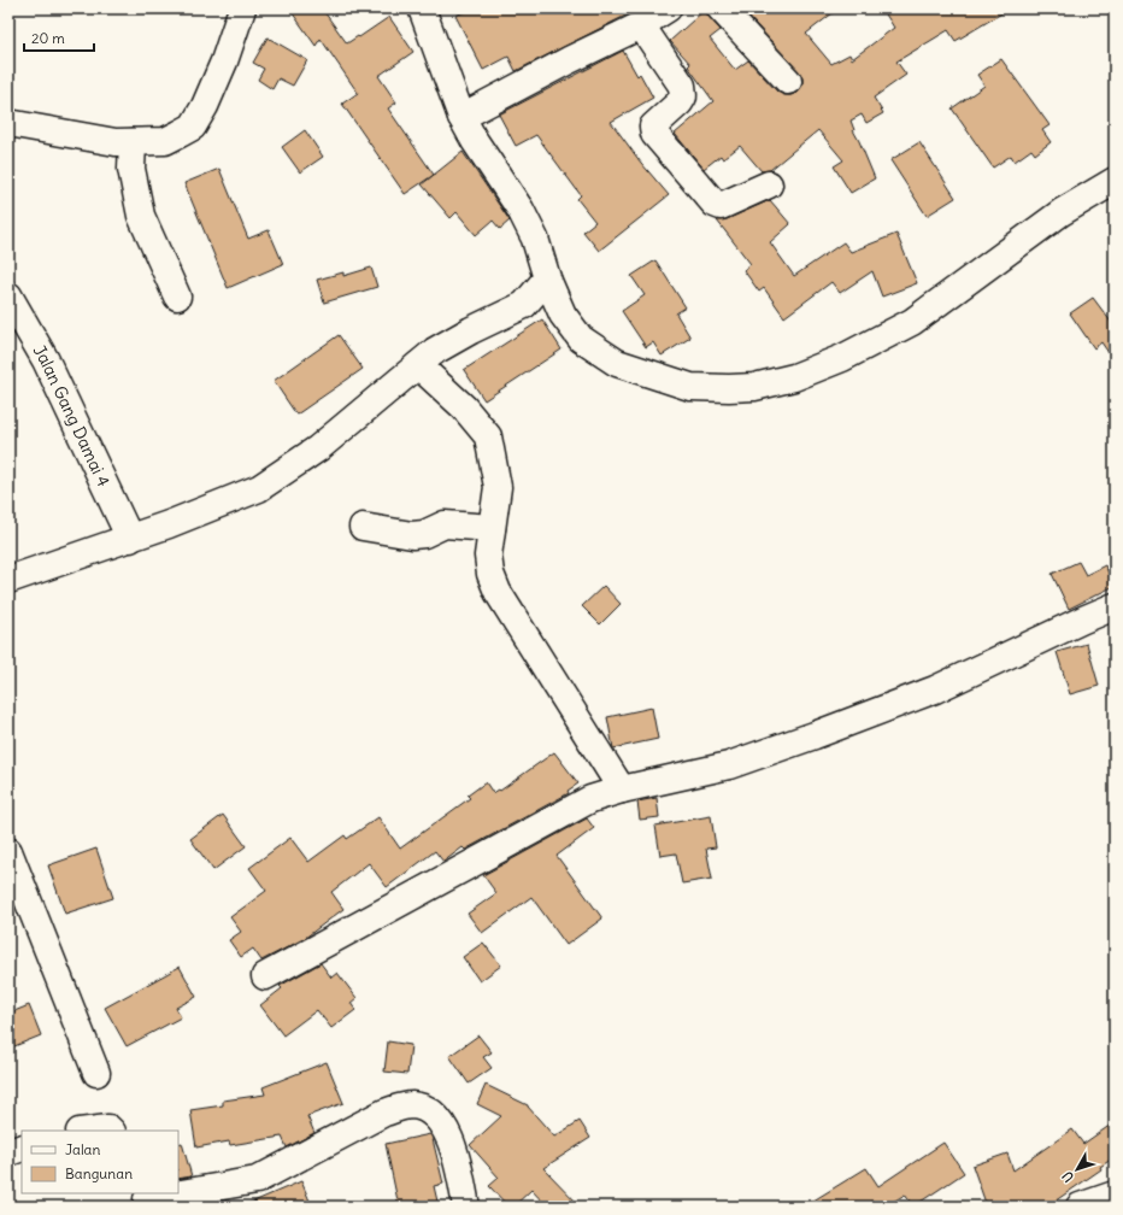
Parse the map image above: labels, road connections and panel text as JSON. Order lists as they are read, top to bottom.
{
  "streets": {
    "street": ["Jalan Gang Damai 4"]
  },
  "legend": ["Jalan", "Bangunan"],
  "scale_bar": "20 m",
  "north": "bottom left"
}
